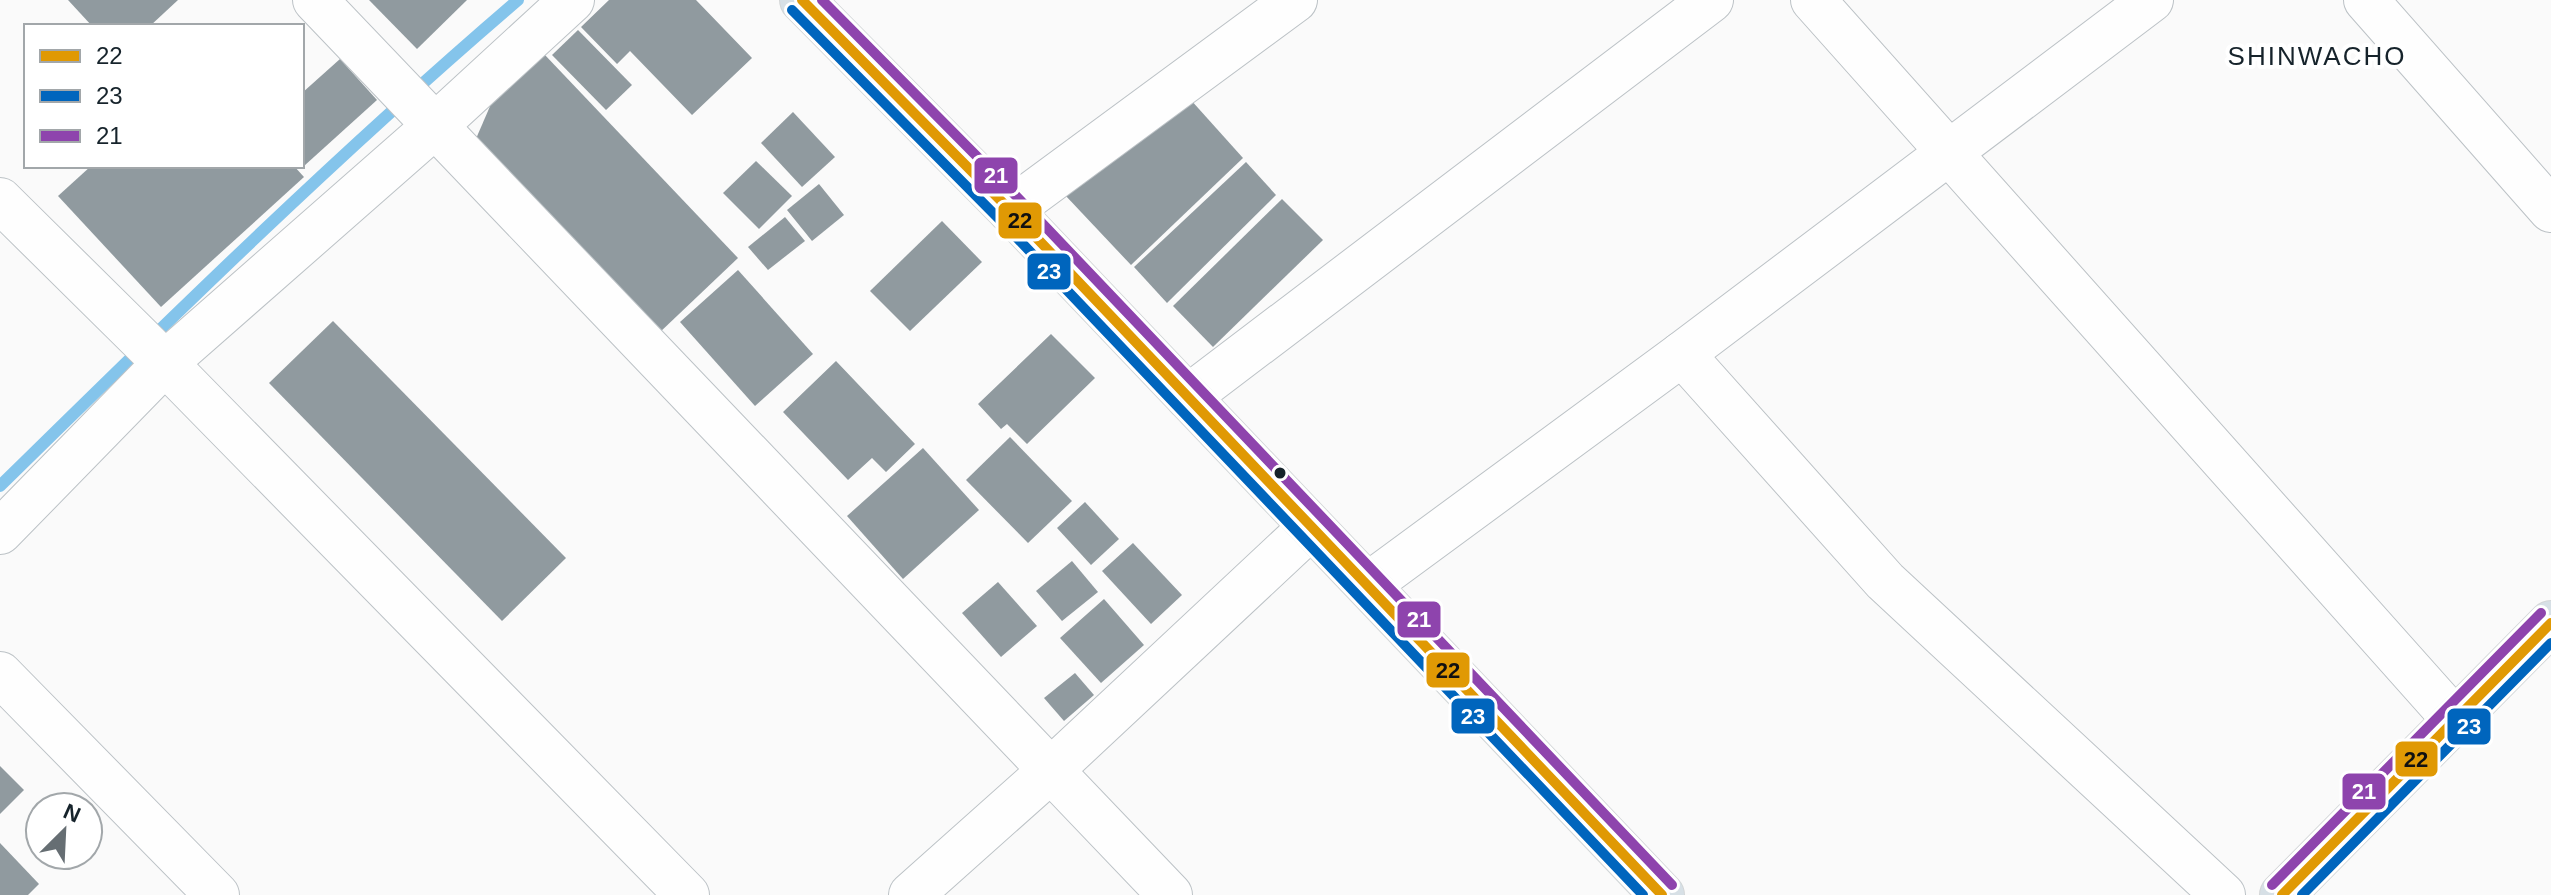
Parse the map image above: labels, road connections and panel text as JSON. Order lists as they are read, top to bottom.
{
  "districts": ["SHINWACHO"],
  "lines": ["transit line 22", "transit line 21", "transit line 23"],
  "legend": ["22", "23", "21"],
  "north": "top right"
}
